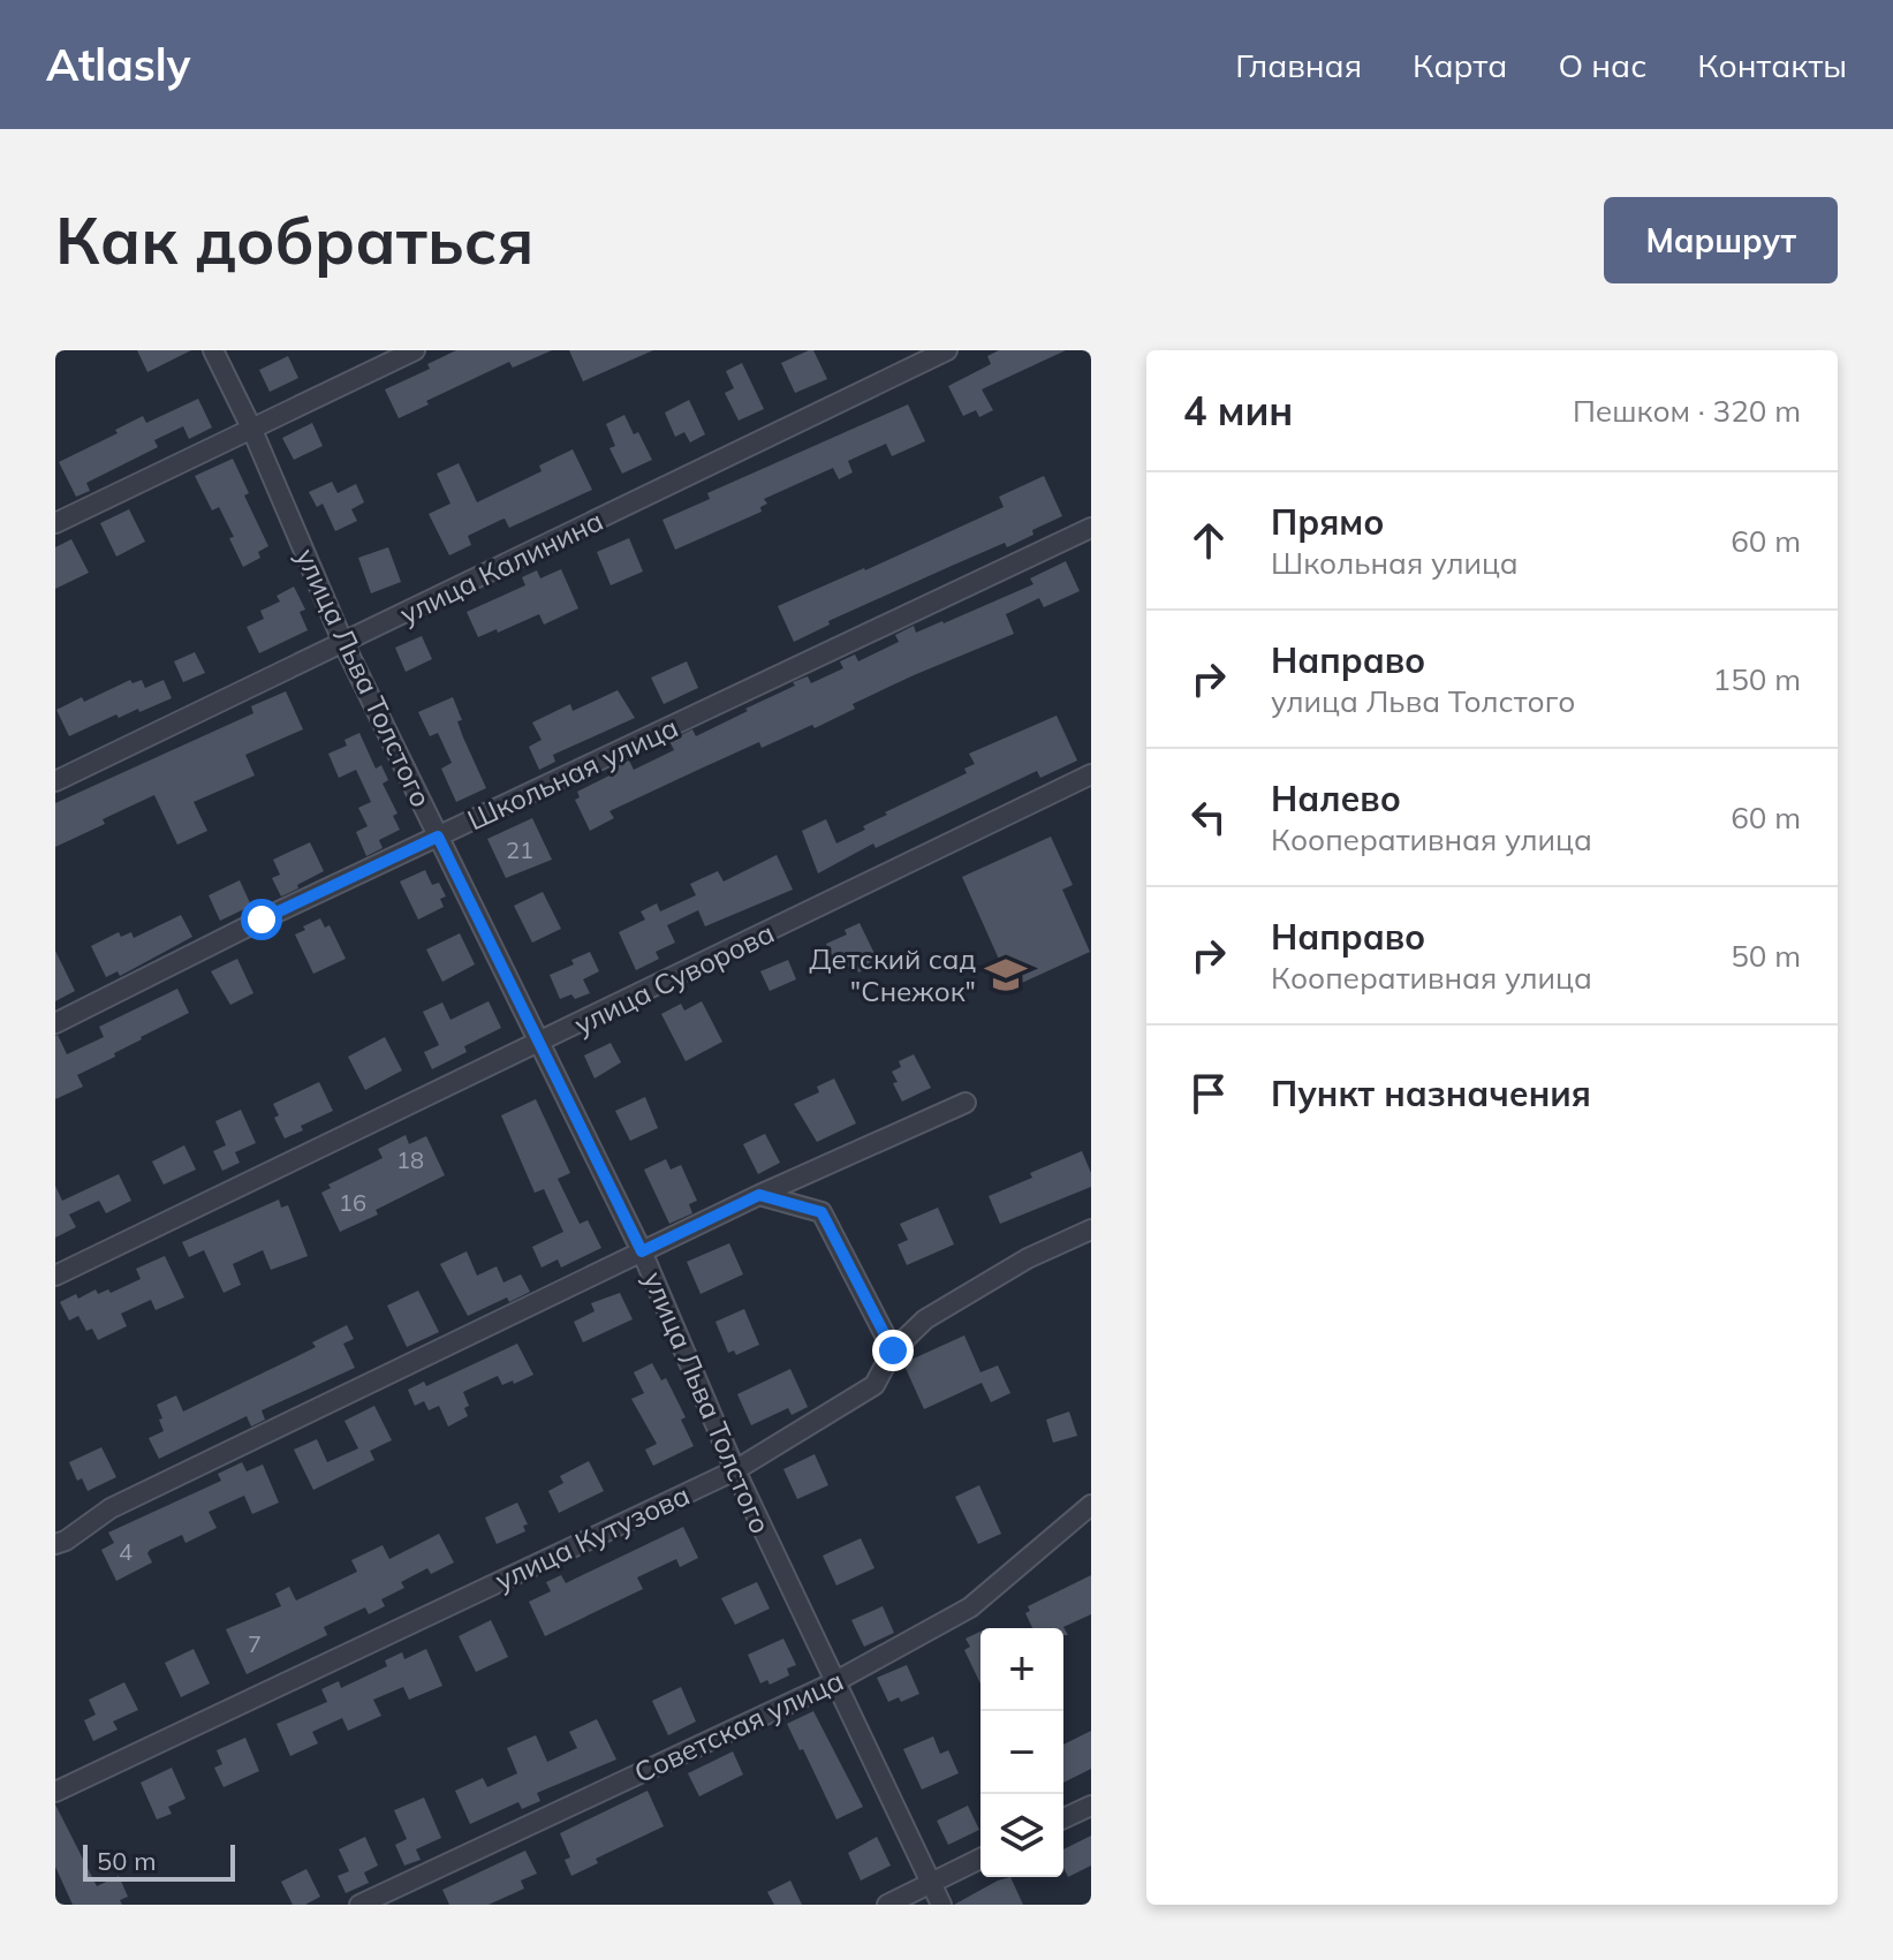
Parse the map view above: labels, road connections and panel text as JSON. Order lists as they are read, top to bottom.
{
  "streets": {
    "street": [
      "улица Калинина",
      "улица Льва Толстого",
      "Школьная улица",
      "улица Суворова",
      "улица Кутузова",
      "Советская улица"
    ]
  },
  "crossings": [
    ["улица Калинина", "улица Льва Толстого"],
    ["улица Льва Толстого", "Школьная улица"],
    ["улица Льва Толстого", "улица Суворова"],
    ["улица Льва Толстого", "улица Кутузова"],
    ["улица Льва Толстого", "Советская улица"]
  ],
  "places": {
    "school or university": ["Детский сад \"Снежок\""]
  },
  "house_numbers": [
    "21",
    "18",
    "16",
    "4",
    "7"
  ],
  "scale_bar": "50 m",
  "page": {
    "header": "Atlasly",
    "nav": [
      "Главная",
      "Карта",
      "О нас",
      "Контакты"
    ],
    "buttons": "Маршрут",
    "title": "Как добраться",
    "heading": ["4 мин", "Пешком · 320 m"],
    "list": [
      ["Прямо", "Школьная улица", "60 m"],
      ["Направо", "улица Льва Толстого", "150 m"],
      ["Налево", "Кооперативная улица", "60 m"],
      ["Направо", "Кооперативная улица", "50 m"],
      "Пункт назначения"
    ],
    "map_buttons": ["+", "−"],
    "scale": "50 m"
  }
}
